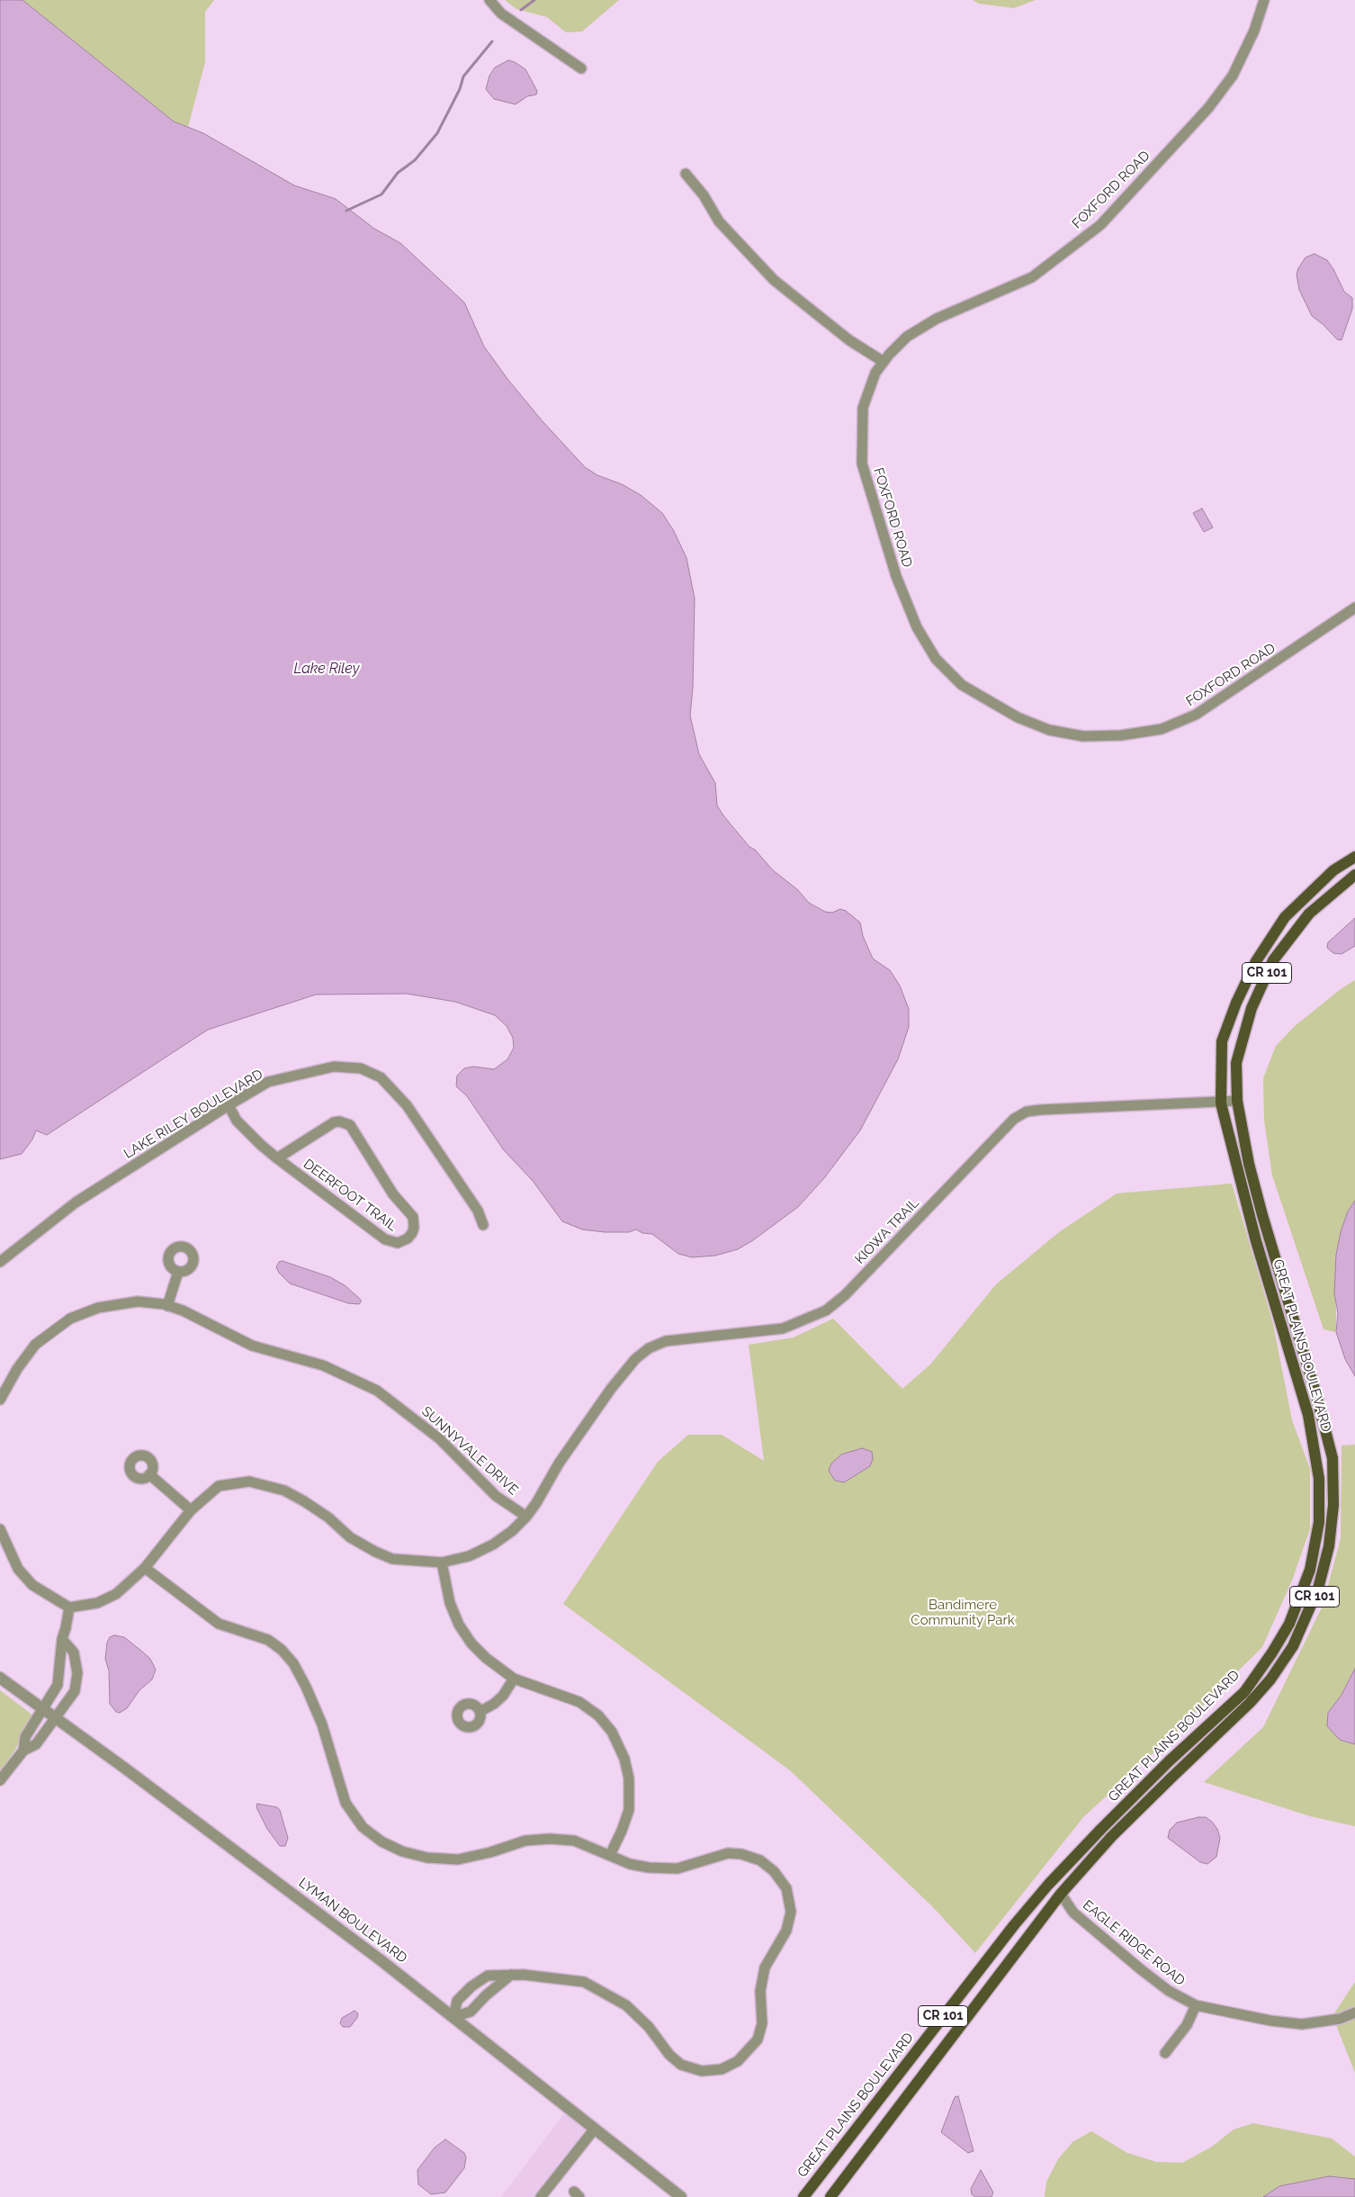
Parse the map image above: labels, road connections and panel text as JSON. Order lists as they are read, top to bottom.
{
  "streets": {
    "main road": ["CR 101", "GREAT PLAINS BOULEVARD"],
    "street": [
      "FOXFORD ROAD",
      "LAKE RILEY BOULEVARD",
      "DEERFOOT TRAIL",
      "KIOWA TRAIL",
      "SUNNYVALE DRIVE",
      "LYMAN BOULEVARD",
      "EAGLE RIDGE ROAD"
    ]
  },
  "crossings": [
    ["LAKE RILEY BOULEVARD", "DEERFOOT TRAIL"],
    ["KIOWA TRAIL", "GREAT PLAINS BOULEVARD"],
    ["KIOWA TRAIL", "SUNNYVALE DRIVE"],
    ["GREAT PLAINS BOULEVARD", "EAGLE RIDGE ROAD"]
  ],
  "water": ["Lake Riley"],
  "parks": ["Bandimere Community Park"]
}
